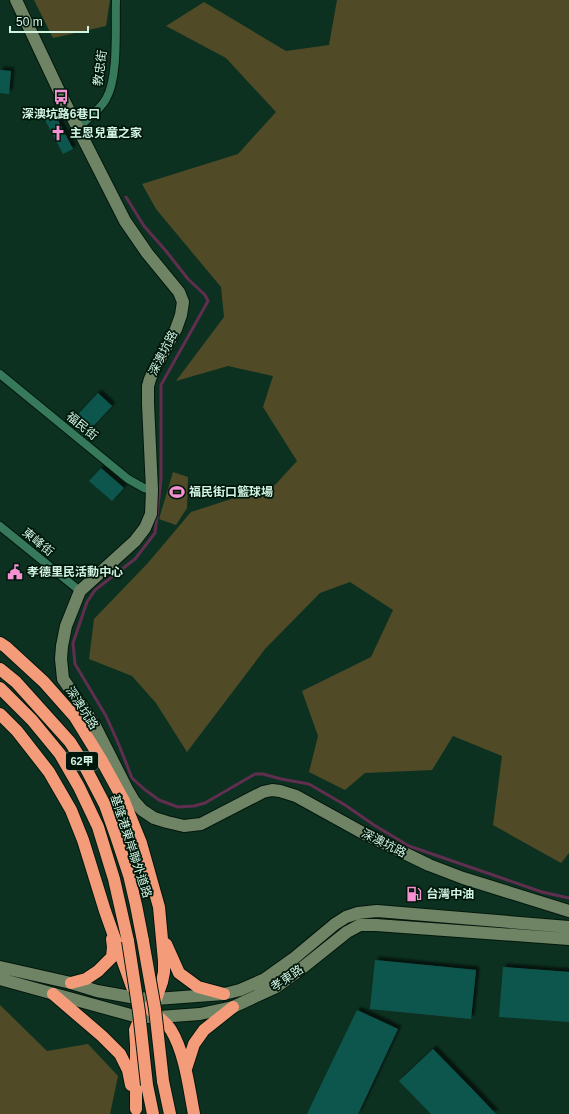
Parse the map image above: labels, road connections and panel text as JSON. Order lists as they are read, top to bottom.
{
  "streets": {
    "highway": ["62甲", "基隆港東岸聯外道路"],
    "street": [
      "教忠街",
      "深澳坑路",
      "福民街",
      "東峰街",
      "孝東路"
    ]
  },
  "crossings": [
    ["教忠街", "深澳坑路"],
    ["深澳坑路", "福民街"],
    ["深澳坑路", "東峰街"]
  ],
  "places": {
    "bus stop": ["深澳坑路6巷口"],
    "church": ["主恩兒童之家"],
    "sports": ["福民街口籃球場"],
    "public building": ["孝德里民活動中心"],
    "fuel station": ["台灣中油"]
  },
  "scale_bar": "50 m"
}
